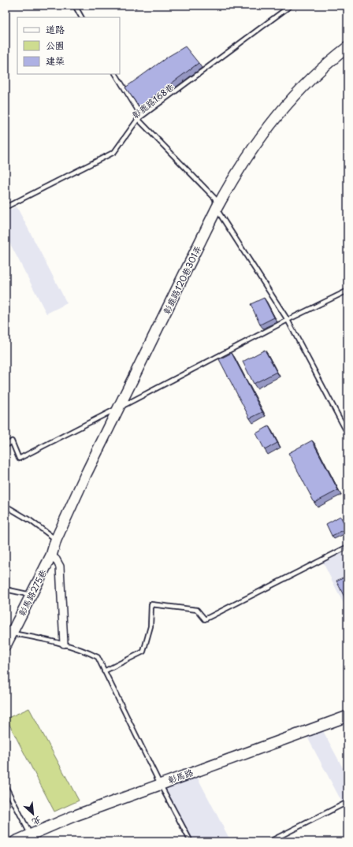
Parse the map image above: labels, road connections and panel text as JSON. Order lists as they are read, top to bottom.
{
  "streets": {
    "street": ["彰鹿路120巷301弄", "彰馬路275巷", "彰馬路"],
    "lane": ["彰鹿路168巷"]
  },
  "crossings": [
    ["彰鹿路120巷301弄", "彰馬路275巷"]
  ],
  "legend": ["道路", "公園", "建築"],
  "north": "bottom right"
}
